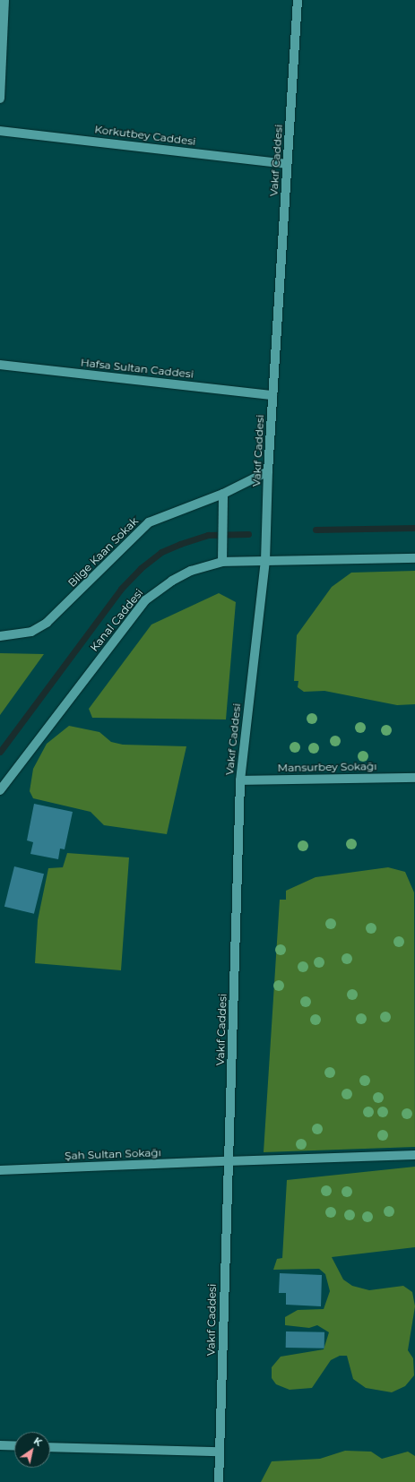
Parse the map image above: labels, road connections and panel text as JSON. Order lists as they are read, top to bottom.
{
  "streets": {
    "street": [
      "Korkutbey Caddesi",
      "Vakıf Caddesi",
      "Hafsa Sultan Caddesi",
      "Bilge Kaan Sokak",
      "Kanal Caddesi",
      "Mansurbey Sokağı",
      "Şah Sultan Sokağı"
    ]
  },
  "crossings": [
    ["Korkutbey Caddesi", "Vakıf Caddesi"],
    ["Vakıf Caddesi", "Hafsa Sultan Caddesi"],
    ["Vakıf Caddesi", "Bilge Kaan Sokak"],
    ["Vakıf Caddesi", "Kanal Caddesi"],
    ["Vakıf Caddesi", "Mansurbey Sokağı"],
    ["Vakıf Caddesi", "Şah Sultan Sokağı"]
  ],
  "north": "top right"
}
